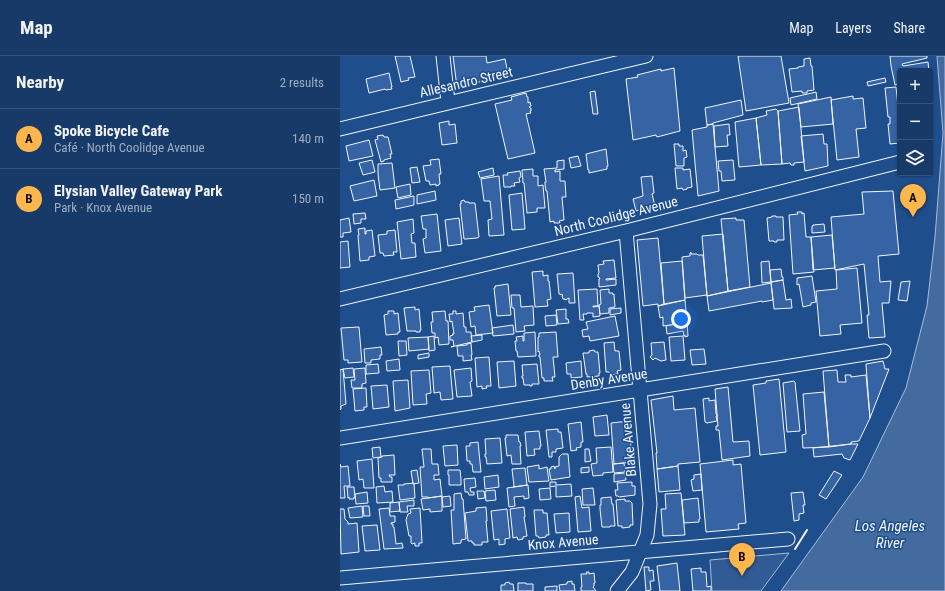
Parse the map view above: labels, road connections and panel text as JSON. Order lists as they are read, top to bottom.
{
  "streets": {
    "street": [
      "Allesandro Street",
      "North Coolidge Avenue",
      "Denby Avenue",
      "Blake Avenue",
      "Knox Avenue"
    ]
  },
  "crossings": [
    ["North Coolidge Avenue", "Blake Avenue"],
    ["Denby Avenue", "Blake Avenue"],
    ["Blake Avenue", "Knox Avenue"]
  ],
  "water": ["Los Angeles River"],
  "page": {
    "header": "Map",
    "nav": ["Map", "Layers", "Share"],
    "heading": ["Nearby", "2 results"],
    "map_buttons": ["+", "−"],
    "list": [
      {
        "mark": "A",
        "name": "Spoke Bicycle Cafe",
        "note": "Café · North Coolidge Avenue",
        "value": "140 m"
      },
      {
        "mark": "B",
        "name": "Elysian Valley Gateway Park",
        "note": "Park · Knox Avenue",
        "value": "150 m"
      }
    ],
    "pins": ["A", "B"]
  }
}
